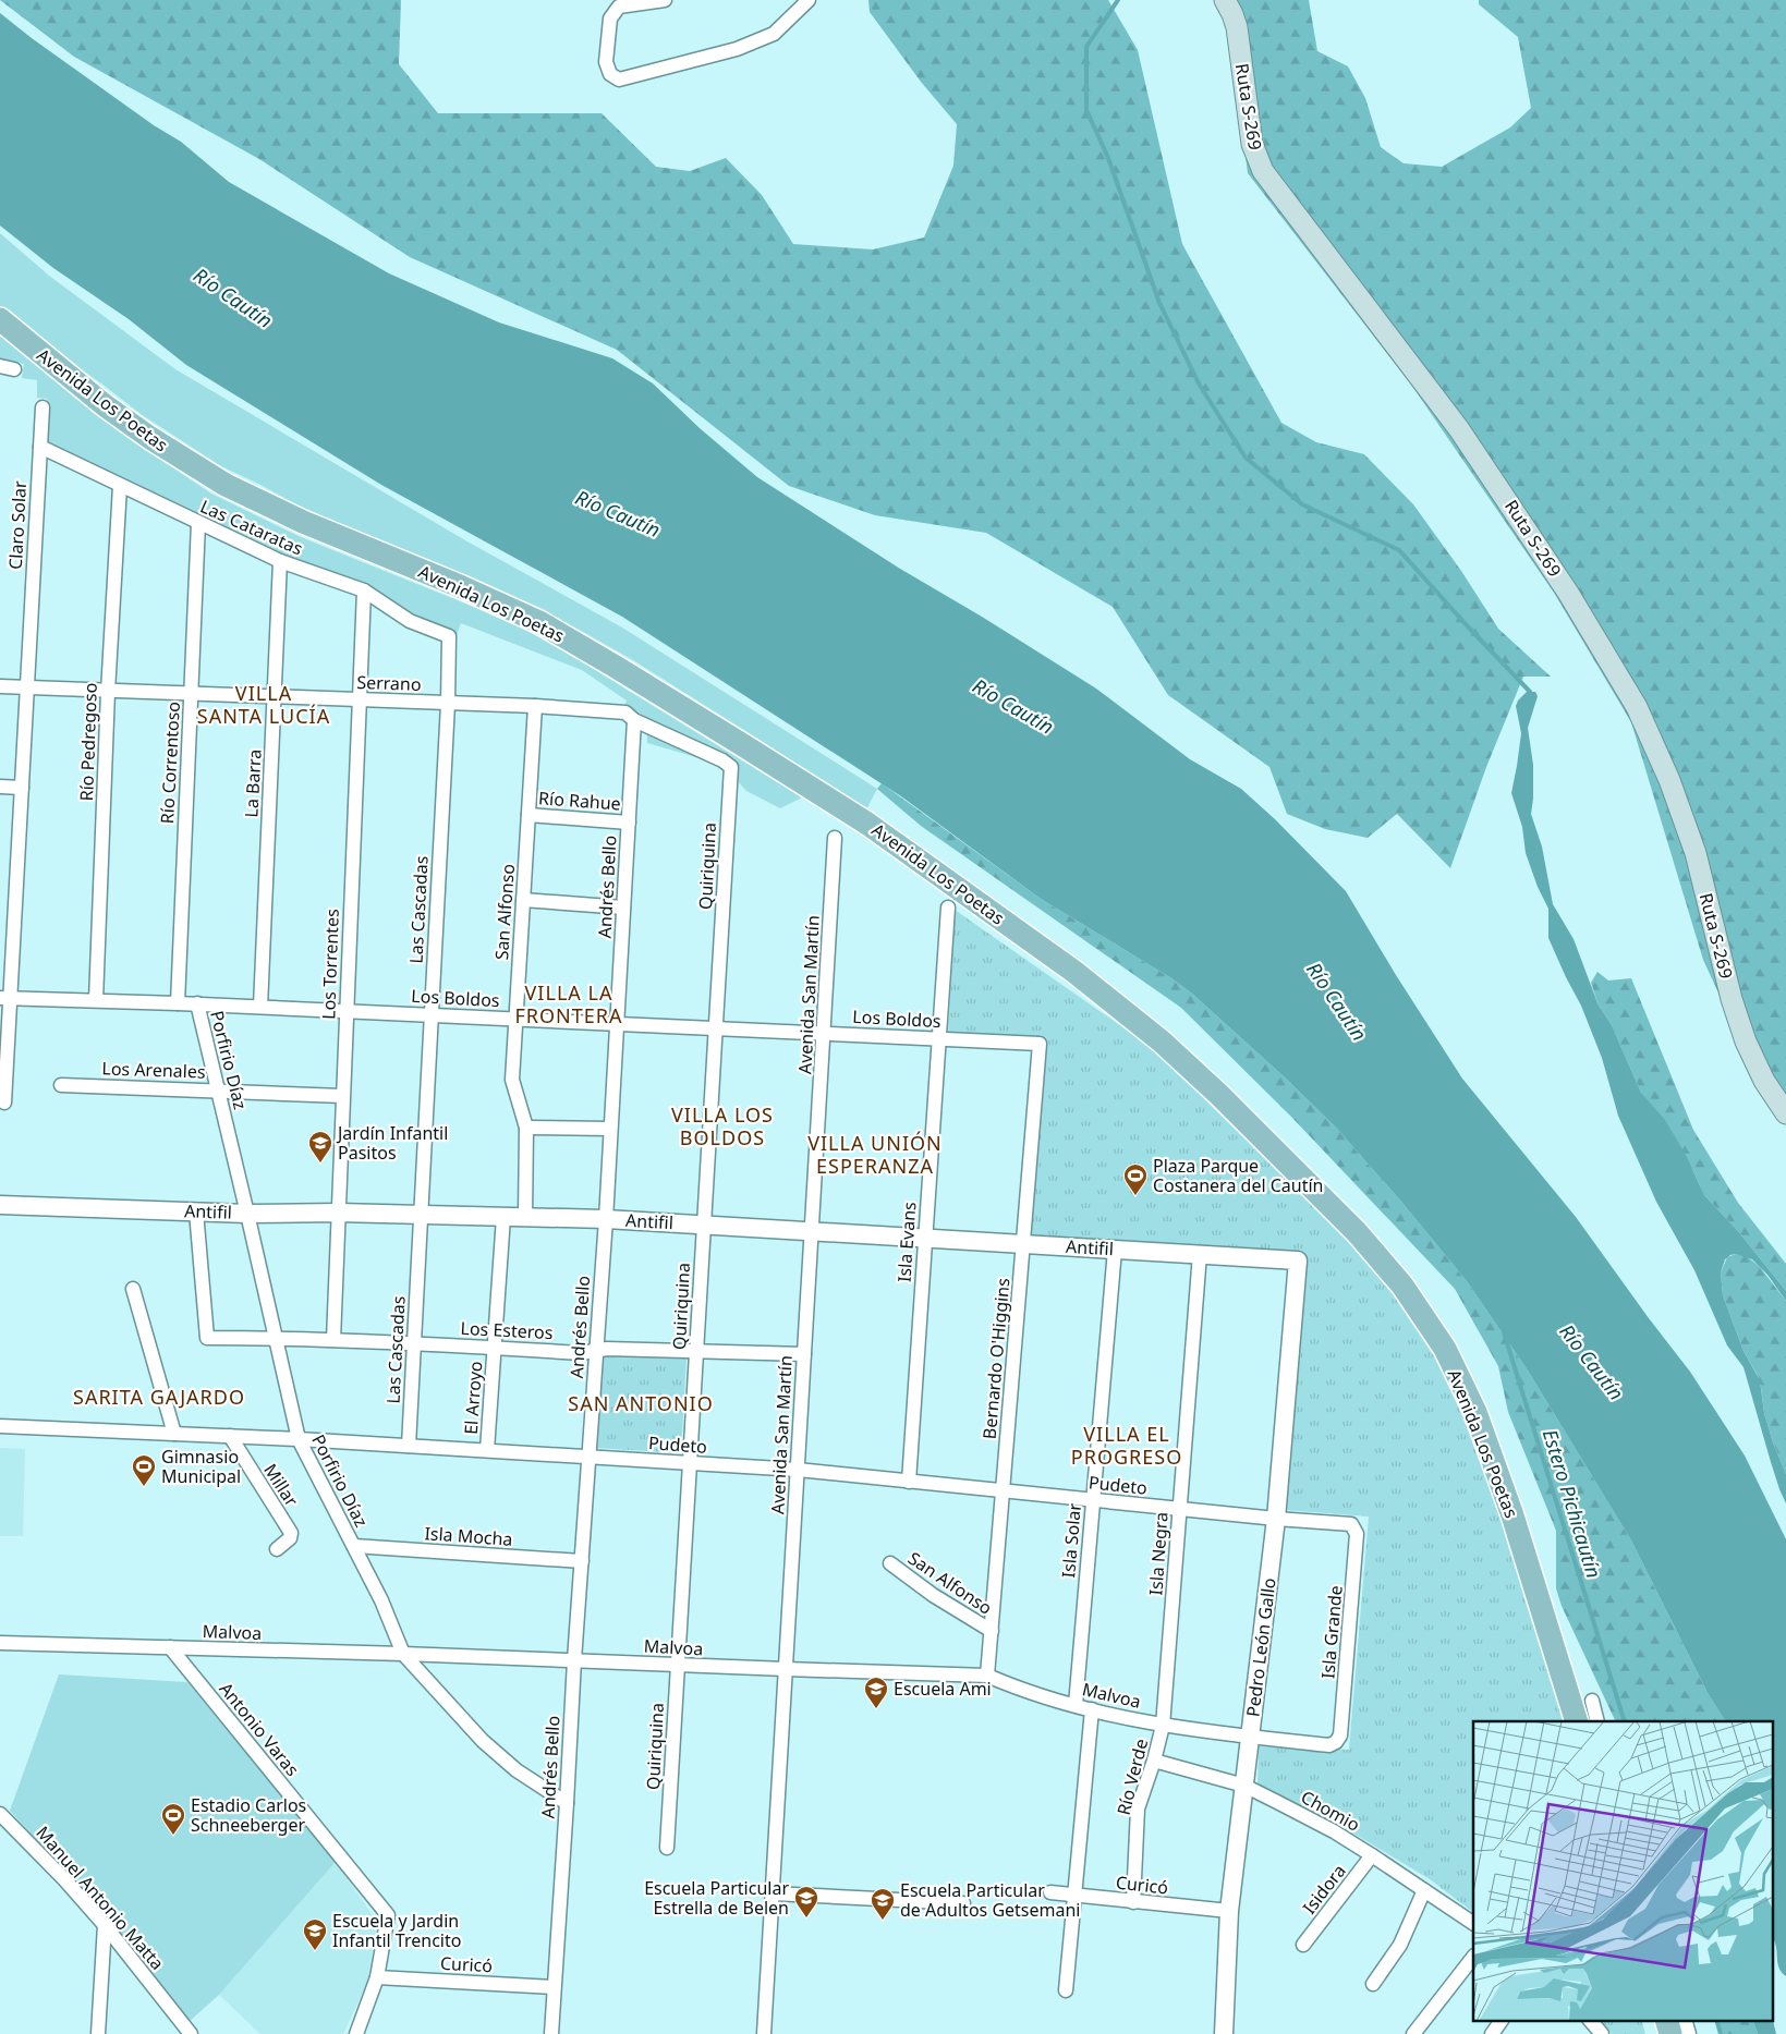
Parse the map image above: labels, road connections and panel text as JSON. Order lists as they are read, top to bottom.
{
  "streets": {
    "main road": ["Ruta S-269", "Avenida Los Poetas"],
    "street": [
      "Claro Solar",
      "Las Cataratas",
      "Serrano",
      "Río Pedregoso",
      "Río Correntoso",
      "La Barra",
      "Río Rahue",
      "Quiriquina",
      "Andrés Bello",
      "Las Cascadas",
      "San Alfonso",
      "Los Torrentes",
      "Avenida San Martín",
      "Los Boldos",
      "Porfirio Díaz",
      "Los Arenales",
      "Antifil",
      "Isla Evans",
      "Los Esteros",
      "Bernardo O'Higgins",
      "El Arroyo",
      "Pudeto",
      "Millar",
      "Isla Mocha",
      "Isla Solar",
      "Isla Negra",
      "Malvoa",
      "Isla Grande",
      "Pedro León Gallo",
      "Antonio Varas",
      "Río Verde",
      "Chomio",
      "Curicó",
      "Isidora",
      "Manuel Antonio Matta"
    ]
  },
  "crossings": [
    ["Claro Solar", "Las Cataratas"],
    ["Claro Solar", "Serrano"],
    ["Claro Solar", "Los Boldos"],
    ["Las Cataratas", "Río Pedregoso"],
    ["Las Cataratas", "Río Correntoso"],
    ["Las Cataratas", "La Barra"],
    ["Las Cataratas", "Las Cascadas"],
    ["Las Cataratas", "Los Torrentes"],
    ["Serrano", "Río Pedregoso"],
    ["Serrano", "Río Correntoso"],
    ["Serrano", "La Barra"],
    ["Serrano", "Quiriquina"],
    ["Serrano", "Andrés Bello"],
    ["Serrano", "Las Cascadas"],
    ["Serrano", "San Alfonso"],
    ["Serrano", "Los Torrentes"],
    ["Río Pedregoso", "Los Boldos"],
    ["Río Correntoso", "Los Boldos"],
    ["La Barra", "Los Boldos"],
    ["Río Rahue", "Andrés Bello"],
    ["Río Rahue", "San Alfonso"],
    ["Quiriquina", "Los Boldos"],
    ["Quiriquina", "Antifil"],
    ["Quiriquina", "Los Esteros"],
    ["Quiriquina", "Pudeto"],
    ["Quiriquina", "Malvoa"],
    ["Andrés Bello", "Los Boldos"],
    ["Andrés Bello", "Porfirio Díaz"],
    ["Andrés Bello", "Antifil"],
    ["Andrés Bello", "Los Esteros"],
    ["Andrés Bello", "Pudeto"],
    ["Andrés Bello", "Isla Mocha"],
    ["Andrés Bello", "Malvoa"],
    ["Andrés Bello", "Curicó"],
    ["Las Cascadas", "Los Boldos"],
    ["Las Cascadas", "Antifil"],
    ["Las Cascadas", "Los Esteros"],
    ["Las Cascadas", "Pudeto"],
    ["San Alfonso", "Los Boldos"],
    ["San Alfonso", "Antifil"],
    ["San Alfonso", "Bernardo O'Higgins"],
    ["Los Torrentes", "Los Boldos"],
    ["Los Torrentes", "Los Arenales"],
    ["Los Torrentes", "Antifil"],
    ["Los Torrentes", "Los Esteros"],
    ["Avenida San Martín", "Los Boldos"],
    ["Avenida San Martín", "Antifil"],
    ["Avenida San Martín", "Los Esteros"],
    ["Avenida San Martín", "Pudeto"],
    ["Avenida San Martín", "Malvoa"],
    ["Los Boldos", "Porfirio Díaz"],
    ["Los Boldos", "Isla Evans"],
    ["Los Boldos", "Bernardo O'Higgins"],
    ["Porfirio Díaz", "Los Arenales"],
    ["Porfirio Díaz", "Antifil"],
    ["Porfirio Díaz", "Los Esteros"],
    ["Porfirio Díaz", "Pudeto"],
    ["Porfirio Díaz", "Isla Mocha"],
    ["Porfirio Díaz", "Malvoa"],
    ["Antifil", "Isla Evans"],
    ["Antifil", "Los Esteros"],
    ["Antifil", "Bernardo O'Higgins"],
    ["Antifil", "El Arroyo"],
    ["Antifil", "Isla Solar"],
    ["Antifil", "Isla Negra"],
    ["Antifil", "Pedro León Gallo"],
    ["Isla Evans", "Pudeto"],
    ["Los Esteros", "El Arroyo"],
    ["Bernardo O'Higgins", "Pudeto"],
    ["Bernardo O'Higgins", "Malvoa"],
    ["El Arroyo", "Pudeto"],
    ["Pudeto", "Millar"],
    ["Pudeto", "Isla Solar"],
    ["Pudeto", "Isla Negra"],
    ["Pudeto", "Isla Grande"],
    ["Pudeto", "Pedro León Gallo"],
    ["Isla Solar", "Malvoa"],
    ["Isla Negra", "Malvoa"],
    ["Isla Negra", "Río Verde"],
    ["Malvoa", "Isla Grande"],
    ["Malvoa", "Pedro León Gallo"],
    ["Malvoa", "Antonio Varas"],
    ["Malvoa", "Río Verde"],
    ["Pedro León Gallo", "Chomio"],
    ["Pedro León Gallo", "Curicó"],
    ["Antonio Varas", "Curicó"],
    ["Río Verde", "Chomio"],
    ["Río Verde", "Curicó"],
    ["Chomio", "Isidora"]
  ],
  "districts": [
    "VILLA SANTA LUCÍA",
    "VILLA LA FRONTERA",
    "VILLA LOS BOLDOS",
    "VILLA UNIÓN ESPERANZA",
    "SARITA GAJARDO",
    "SAN ANTONIO",
    "VILLA EL PROGRESO"
  ],
  "water": ["Río Cautín", "Estero Pichicautín"],
  "places": {
    "school or university": [
      "Jardín Infantil Pasitos",
      "Escuela Ami",
      "Escuela Particular Estrella de Belen",
      "Escuela Particular de Adultos Getsemani",
      "Escuela y Jardin Infantil Trencito"
    ],
    "sports": ["Plaza Parque Costanera del Cautín", "Gimnasio Municipal", "Estadio Carlos Schneeberger"]
  }
}
